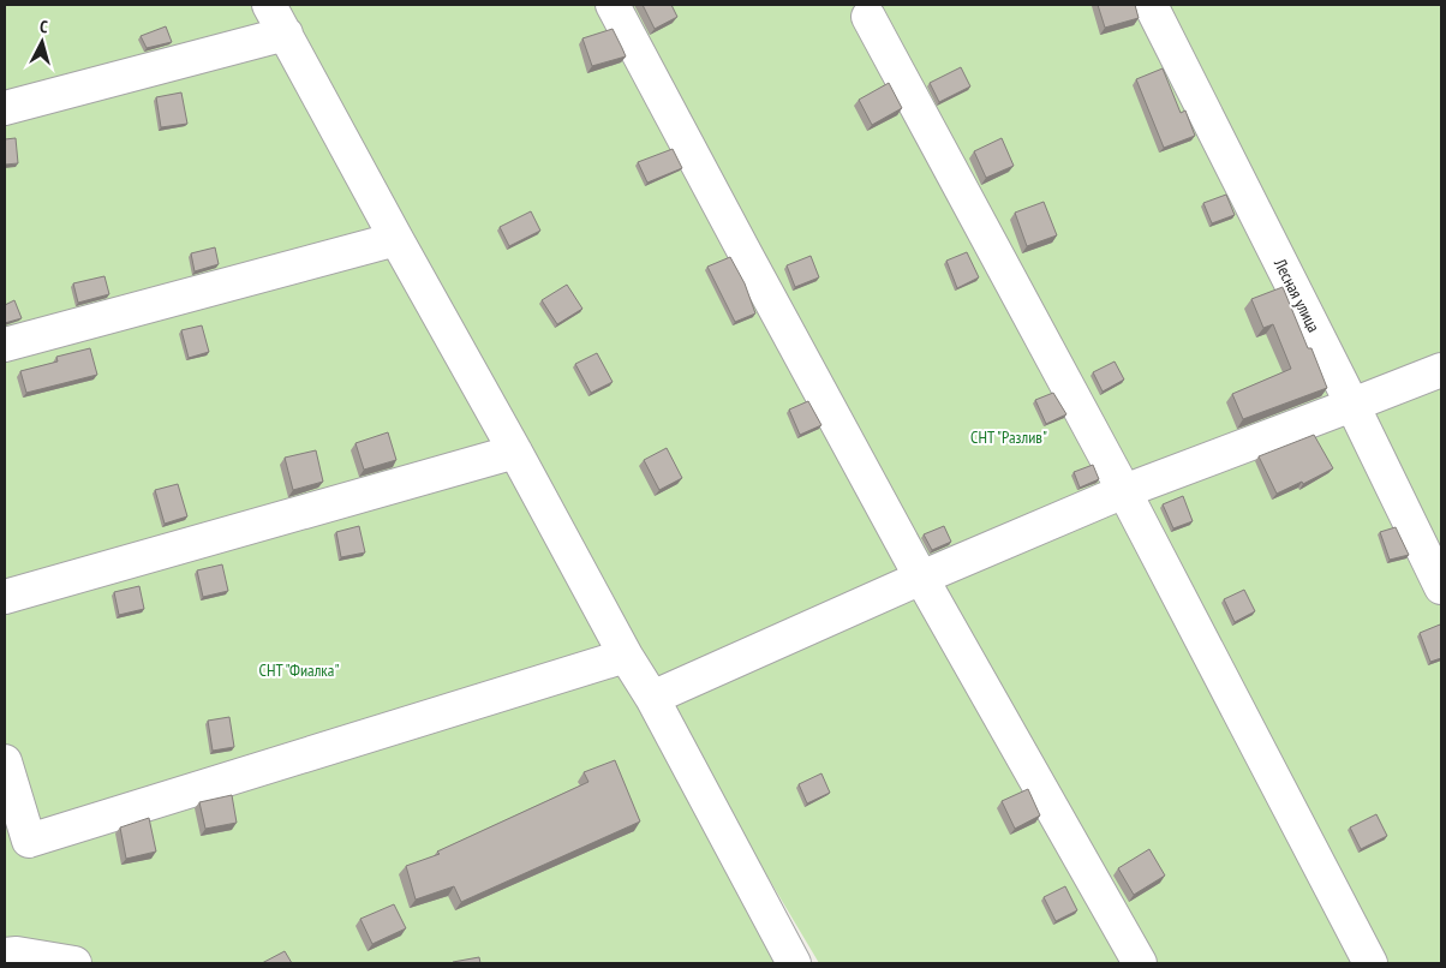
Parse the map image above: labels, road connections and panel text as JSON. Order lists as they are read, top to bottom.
{
  "streets": {
    "street": ["Лесная улица"]
  },
  "parks": ["СНТ \"Разлив\"", "СНТ \"Фиалка\""],
  "north": "top"
}
